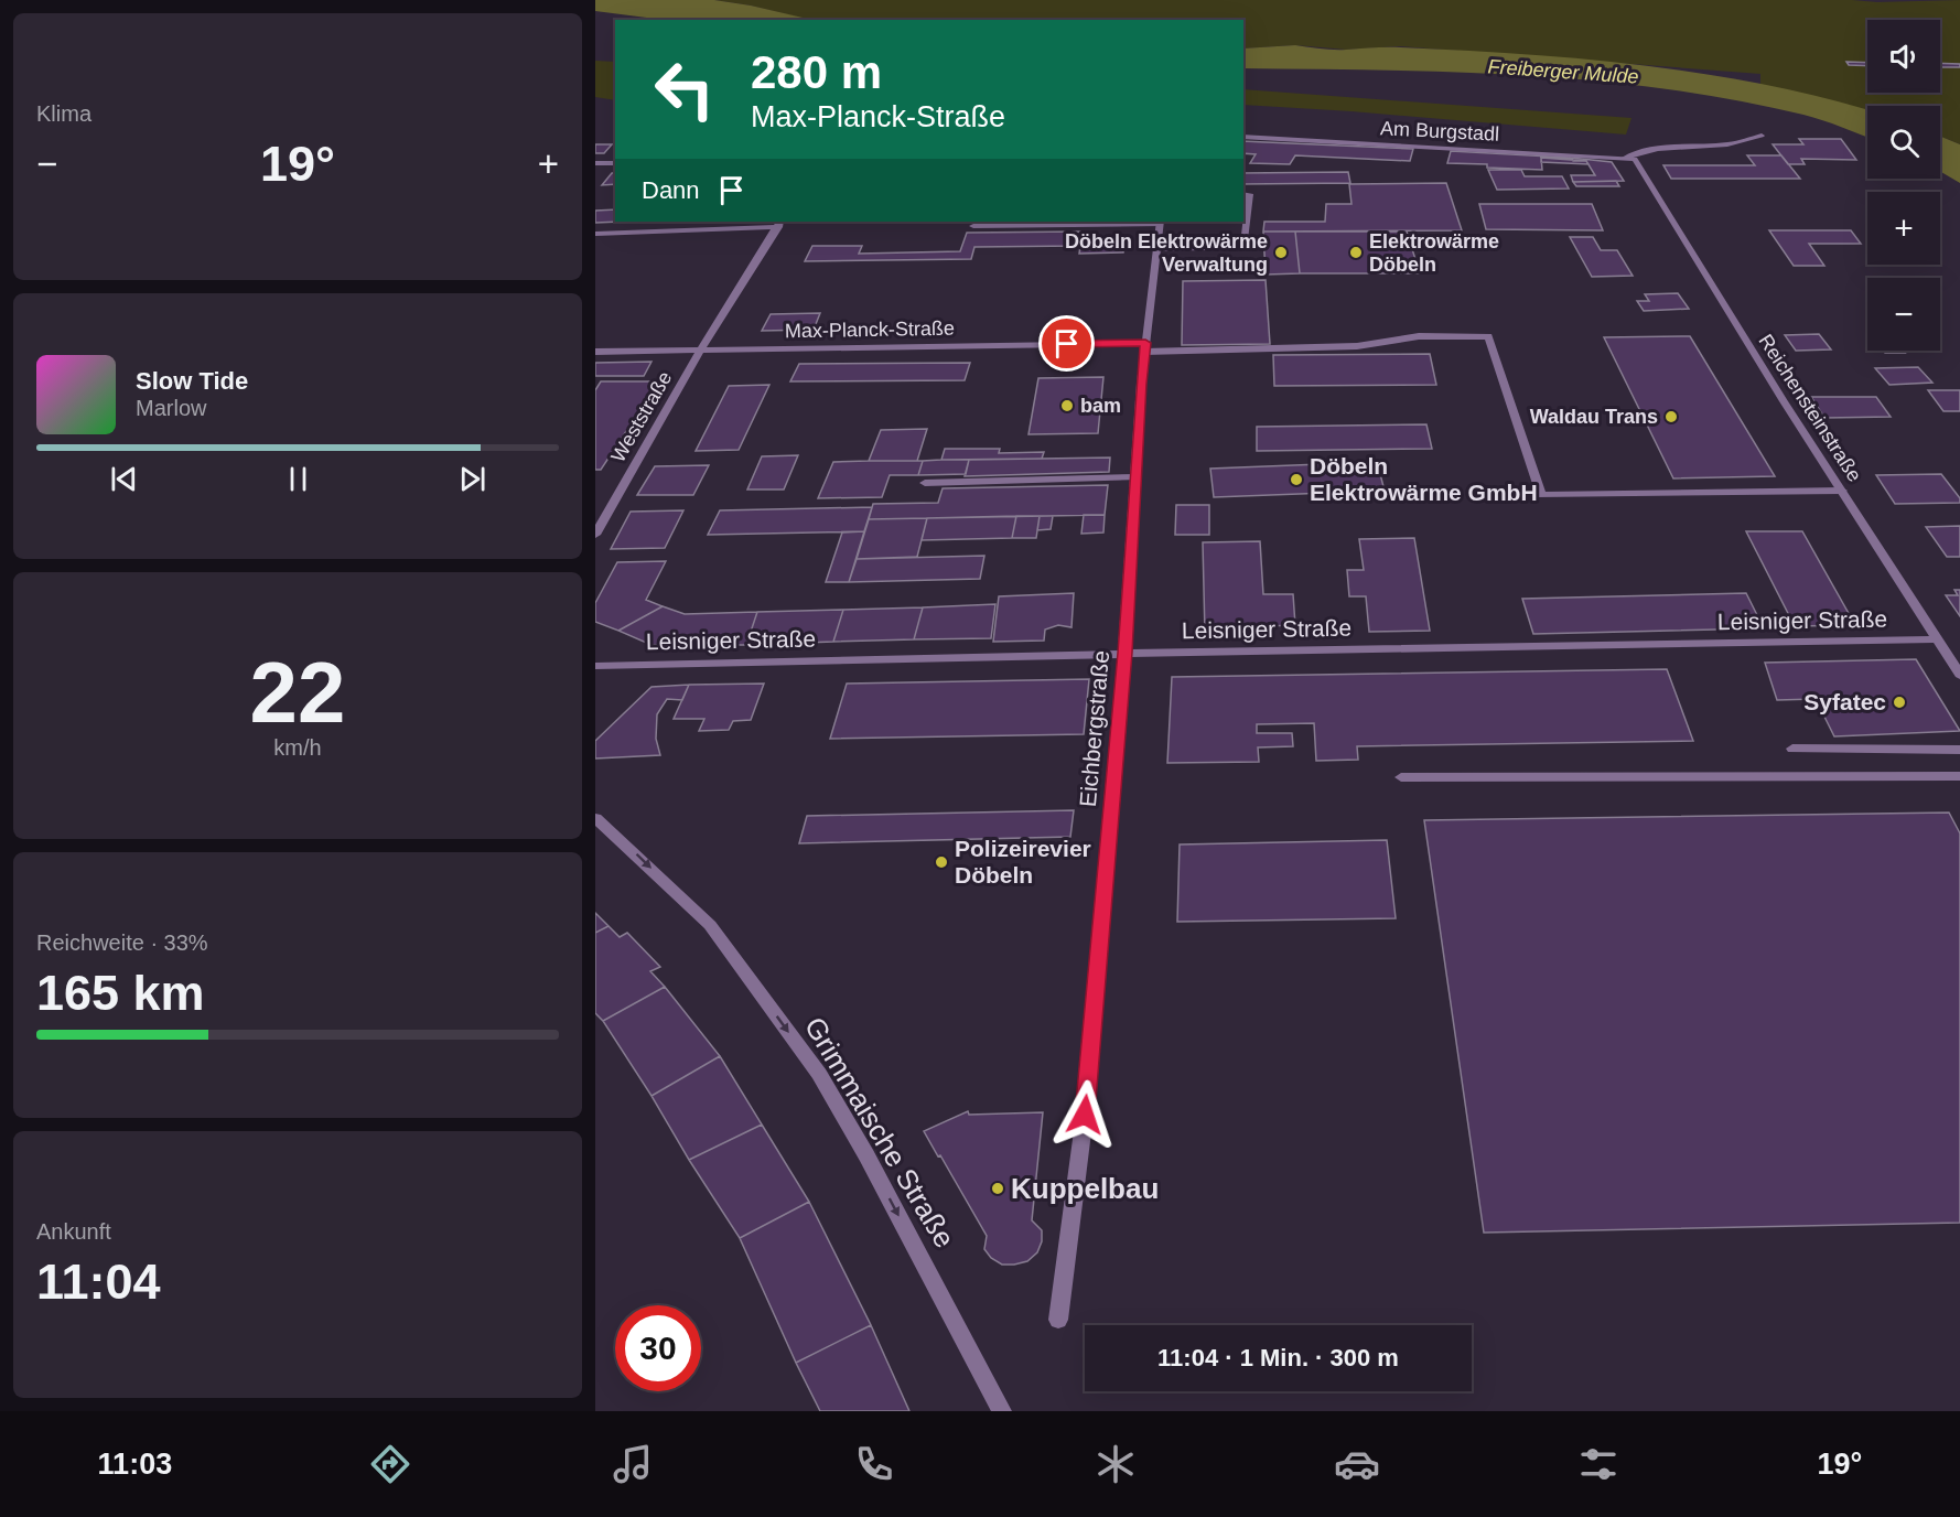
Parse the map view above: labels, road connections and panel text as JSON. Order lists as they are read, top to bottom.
{
  "streets": {
    "street": [
      "Am Burgstadl",
      "Max-Planck-Straße",
      "Reichensteinstraße",
      "Weststraße",
      "Leisniger Straße",
      "Eichbergstraße",
      "Grimmaische Straße"
    ]
  },
  "crossings": [
    ["Am Burgstadl", "Reichensteinstraße"],
    ["Max-Planck-Straße", "Reichensteinstraße"],
    ["Max-Planck-Straße", "Weststraße"],
    ["Max-Planck-Straße", "Eichbergstraße"],
    ["Reichensteinstraße", "Leisniger Straße"],
    ["Leisniger Straße", "Eichbergstraße"]
  ],
  "one_way": ["Grimmaische Straße"],
  "water": ["Freiberger Mulde"],
  "places": [
    "Döbeln Elektrowärme Verwaltung",
    "Elektrowärme Döbeln",
    "bam",
    "Waldau Trans",
    "Döbeln Elektrowärme GmbH",
    "Syfatec",
    "Polizeirevier Döbeln",
    "Kuppelbau"
  ],
  "page": {
    "tile": [
      "Klima",
      ["22", "km/h"],
      ["Reichweite · 33%", "165 km"],
      ["Ankunft", "11:04"]
    ],
    "map_buttons": ["+", "−"],
    "turn": ["280 m", "Max-Planck-Straße"],
    "heat": ["−", "19°", "+"],
    "then": "Dann",
    "song": ["Slow Tide", "Marlow"],
    "limit": "30",
    "trip": "11:04 · 1 Min. · 300 m",
    "tabs": ["11:03", "19°"]
  }
}
